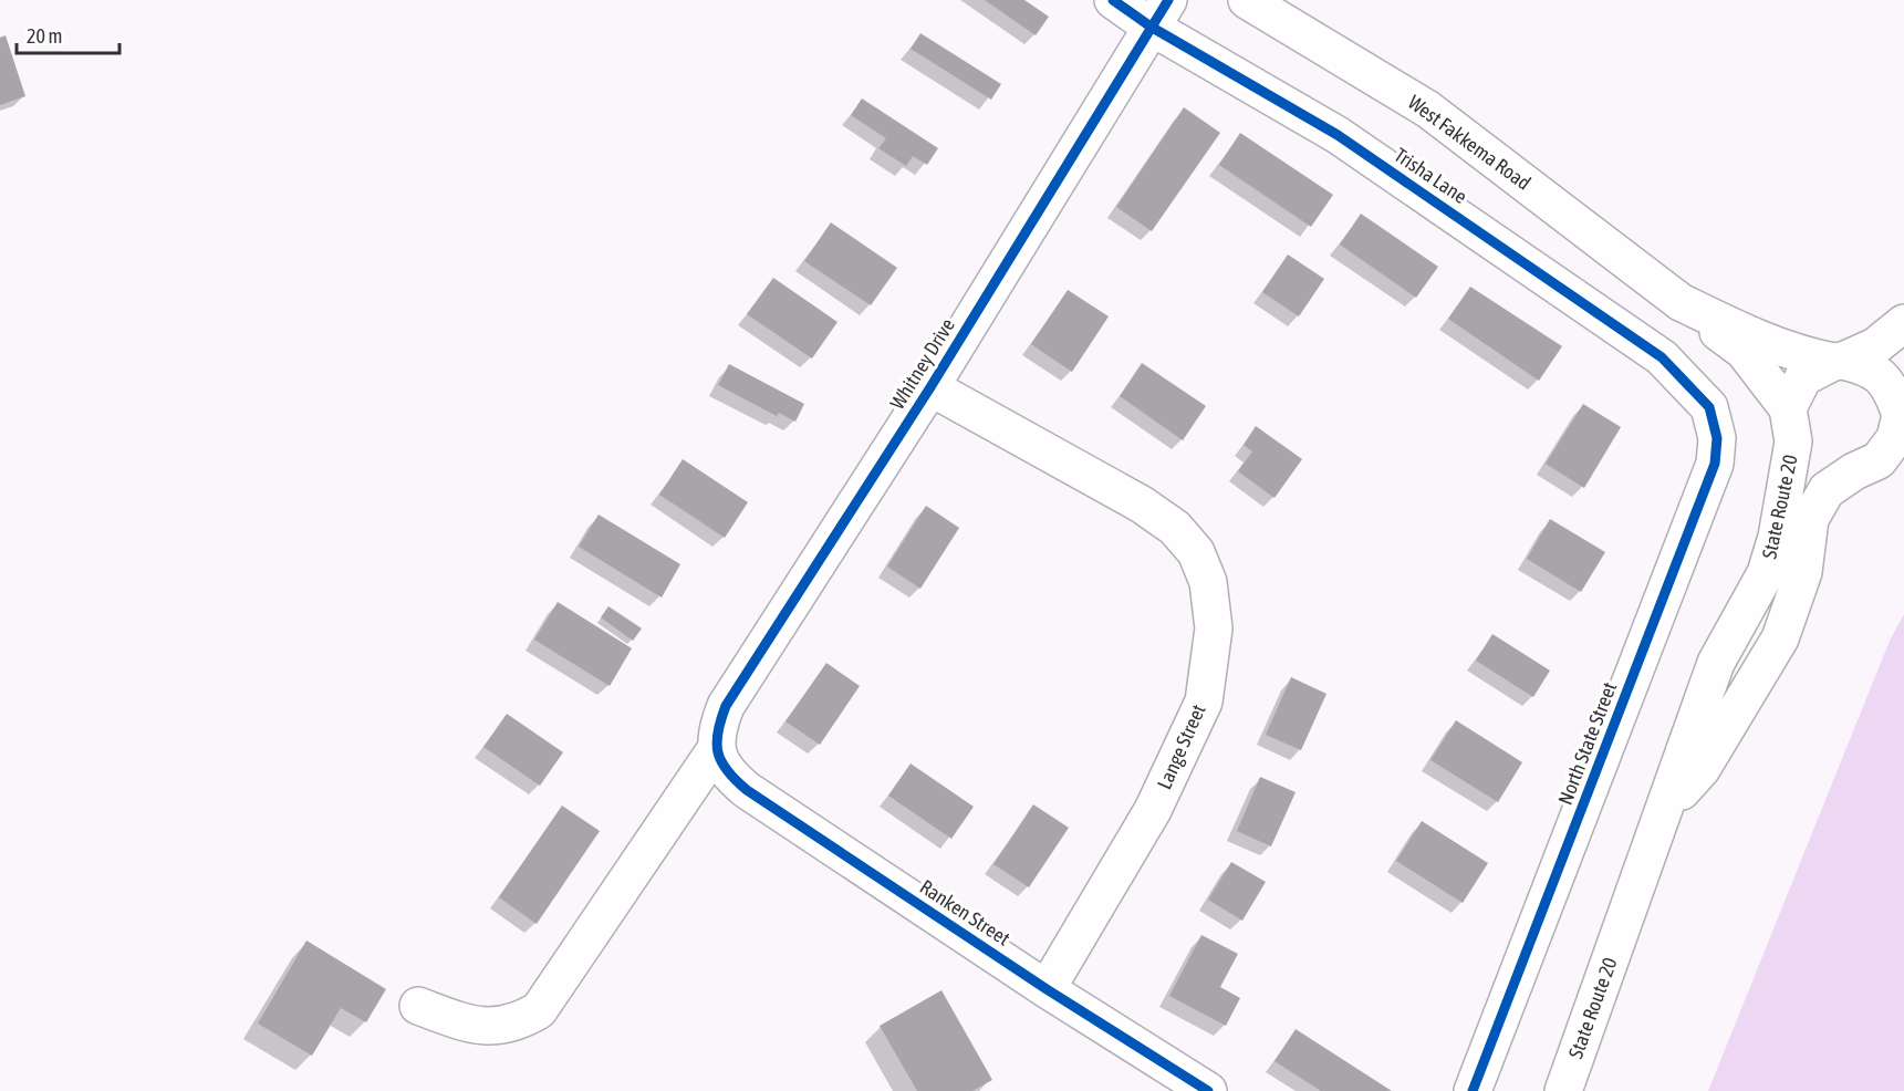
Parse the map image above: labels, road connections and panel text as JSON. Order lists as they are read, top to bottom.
{
  "streets": {
    "street": [
      "West Fakkema Road",
      "Trisha Lane",
      "Whitney Drive",
      "State Route 20",
      "North State Street",
      "Lange Street",
      "Ranken Street"
    ]
  },
  "crossings": [
    ["Trisha Lane", "Whitney Drive"],
    ["Trisha Lane", "North State Street"],
    ["Whitney Drive", "Lange Street"],
    ["Whitney Drive", "Ranken Street"],
    ["Lange Street", "Ranken Street"]
  ],
  "scale_bar": "20 m"
}
